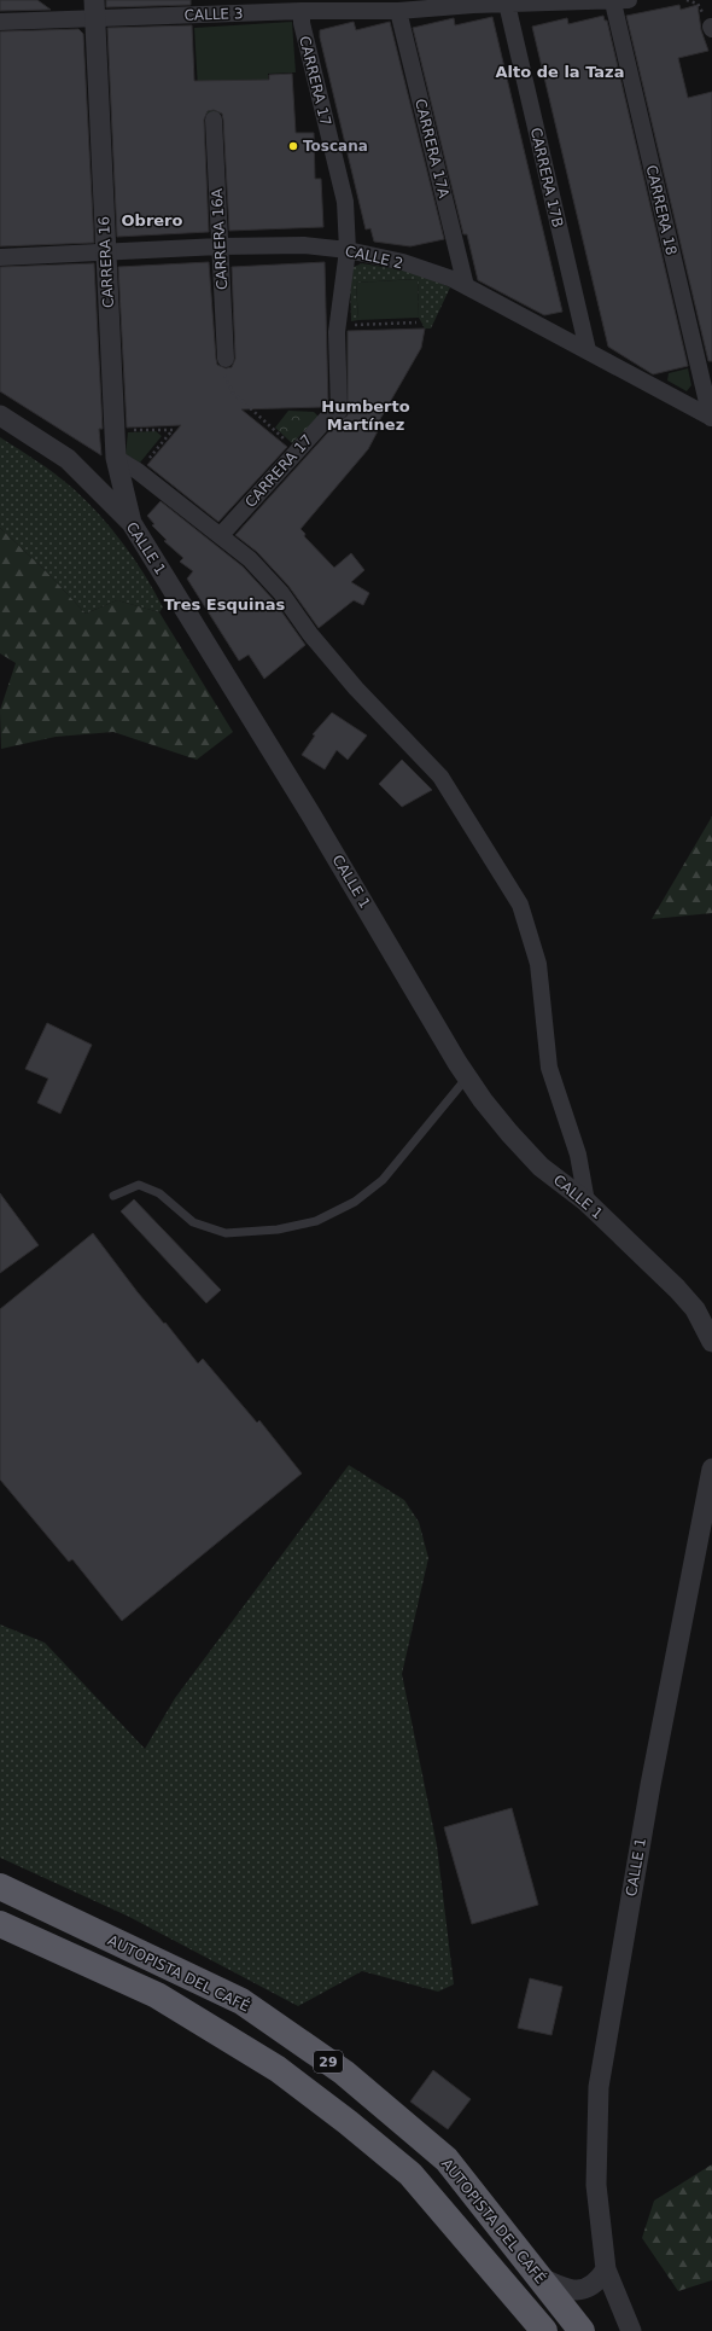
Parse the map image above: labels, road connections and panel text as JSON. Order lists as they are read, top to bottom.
{
  "streets": {
    "highway": ["AUTOPISTA DEL CAFÉ", "29"],
    "street": [
      "CALLE 3",
      "CARRERA 17",
      "CARRERA 17A",
      "CARRERA 17B",
      "CARRERA 18",
      "CARRERA 16A",
      "CALLE 2",
      "CARRERA 16",
      "CALLE 1"
    ]
  },
  "crossings": [
    ["CALLE 3", "CARRERA 17"],
    ["CALLE 3", "CARRERA 17A"],
    ["CALLE 3", "CARRERA 17B"],
    ["CALLE 3", "CARRERA 18"],
    ["CALLE 3", "CARRERA 16"],
    ["CARRERA 17", "CALLE 2"],
    ["CARRERA 17A", "CALLE 2"],
    ["CARRERA 17B", "CALLE 2"],
    ["CARRERA 18", "CALLE 2"],
    ["CARRERA 16A", "CALLE 2"],
    ["CALLE 2", "CARRERA 16"],
    ["CARRERA 16", "CALLE 1"]
  ],
  "districts": [
    "Alto de la Taza",
    "Obrero",
    "Humberto Martínez",
    "Tres Esquinas"
  ],
  "places": ["Toscana"]
}
